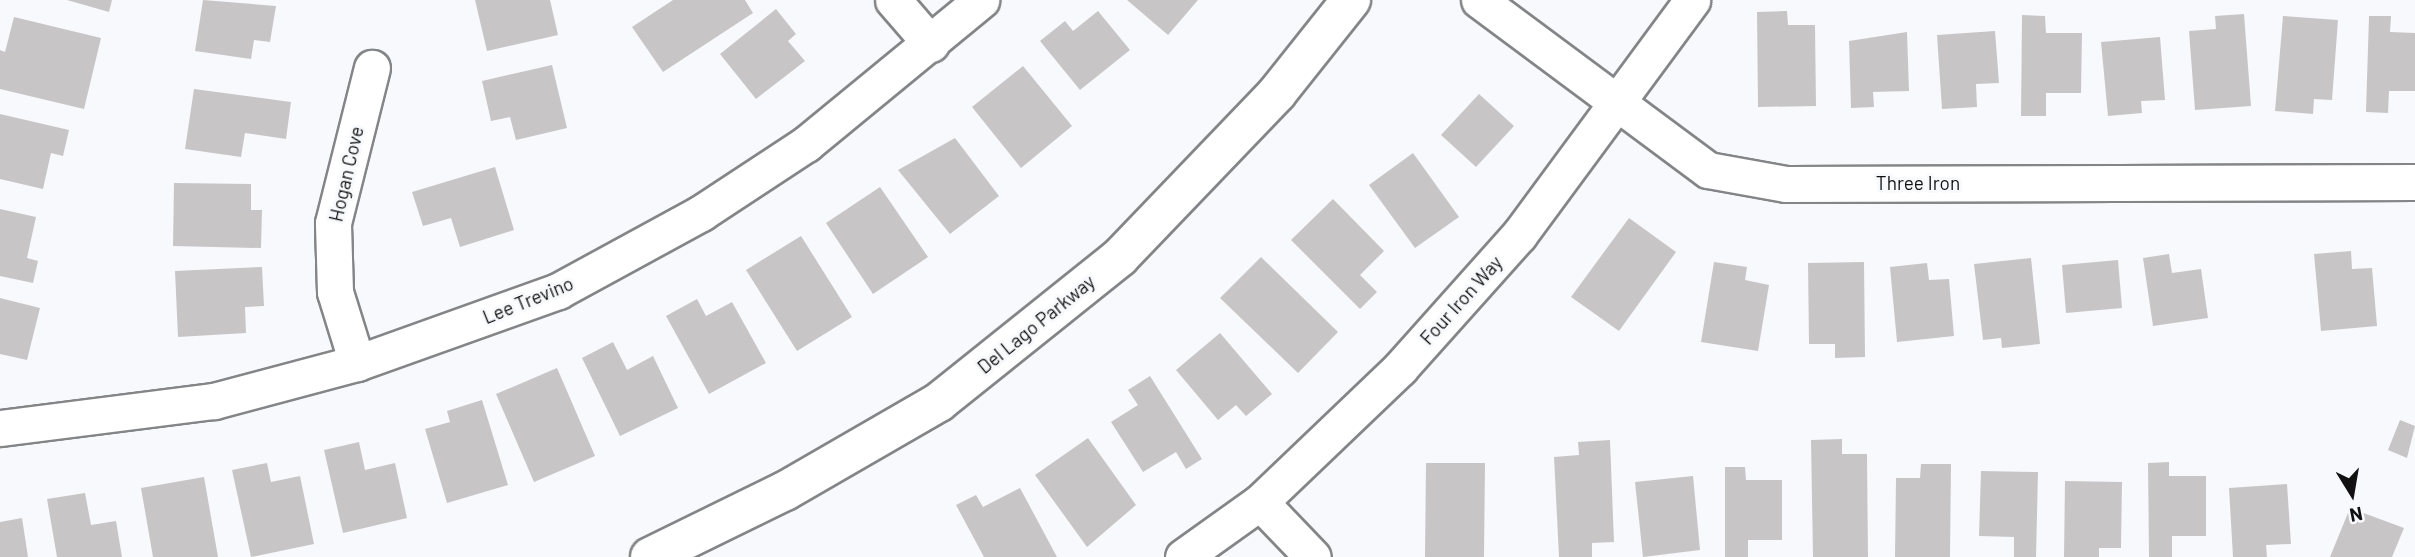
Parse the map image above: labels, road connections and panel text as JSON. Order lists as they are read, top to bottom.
{
  "streets": {
    "street": [
      "Hogan Cove",
      "Three Iron",
      "Lee Trevino",
      "Four Iron Way",
      "Del Lago Parkway"
    ]
  },
  "crossings": [
    ["Hogan Cove", "Lee Trevino"],
    ["Three Iron", "Four Iron Way"]
  ],
  "north": "bottom"
}
